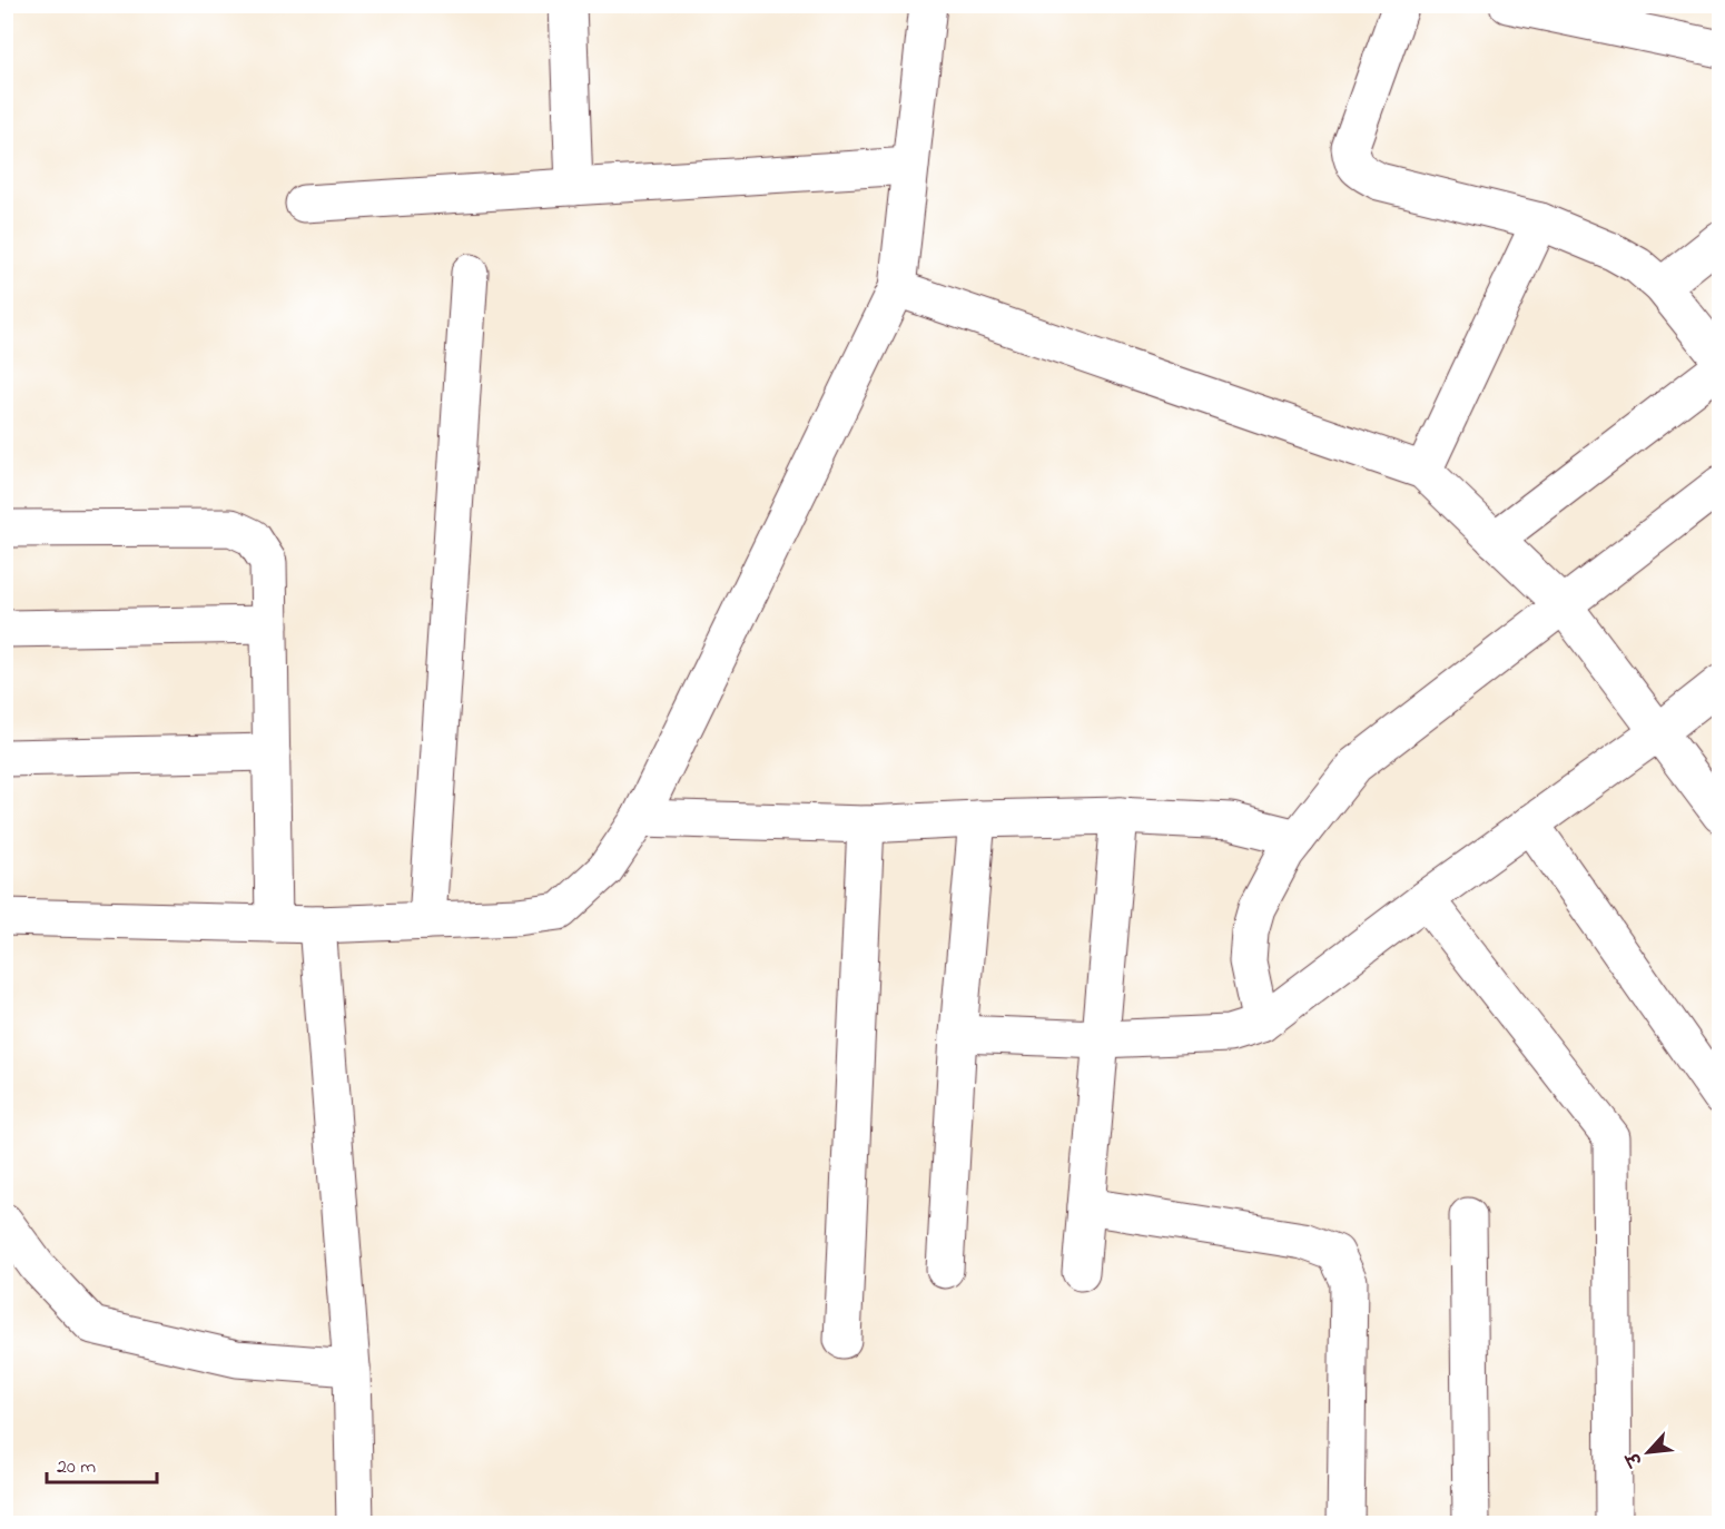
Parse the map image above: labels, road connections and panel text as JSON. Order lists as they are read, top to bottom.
{
  "scale_bar": "20 m",
  "north": "bottom left"
}
